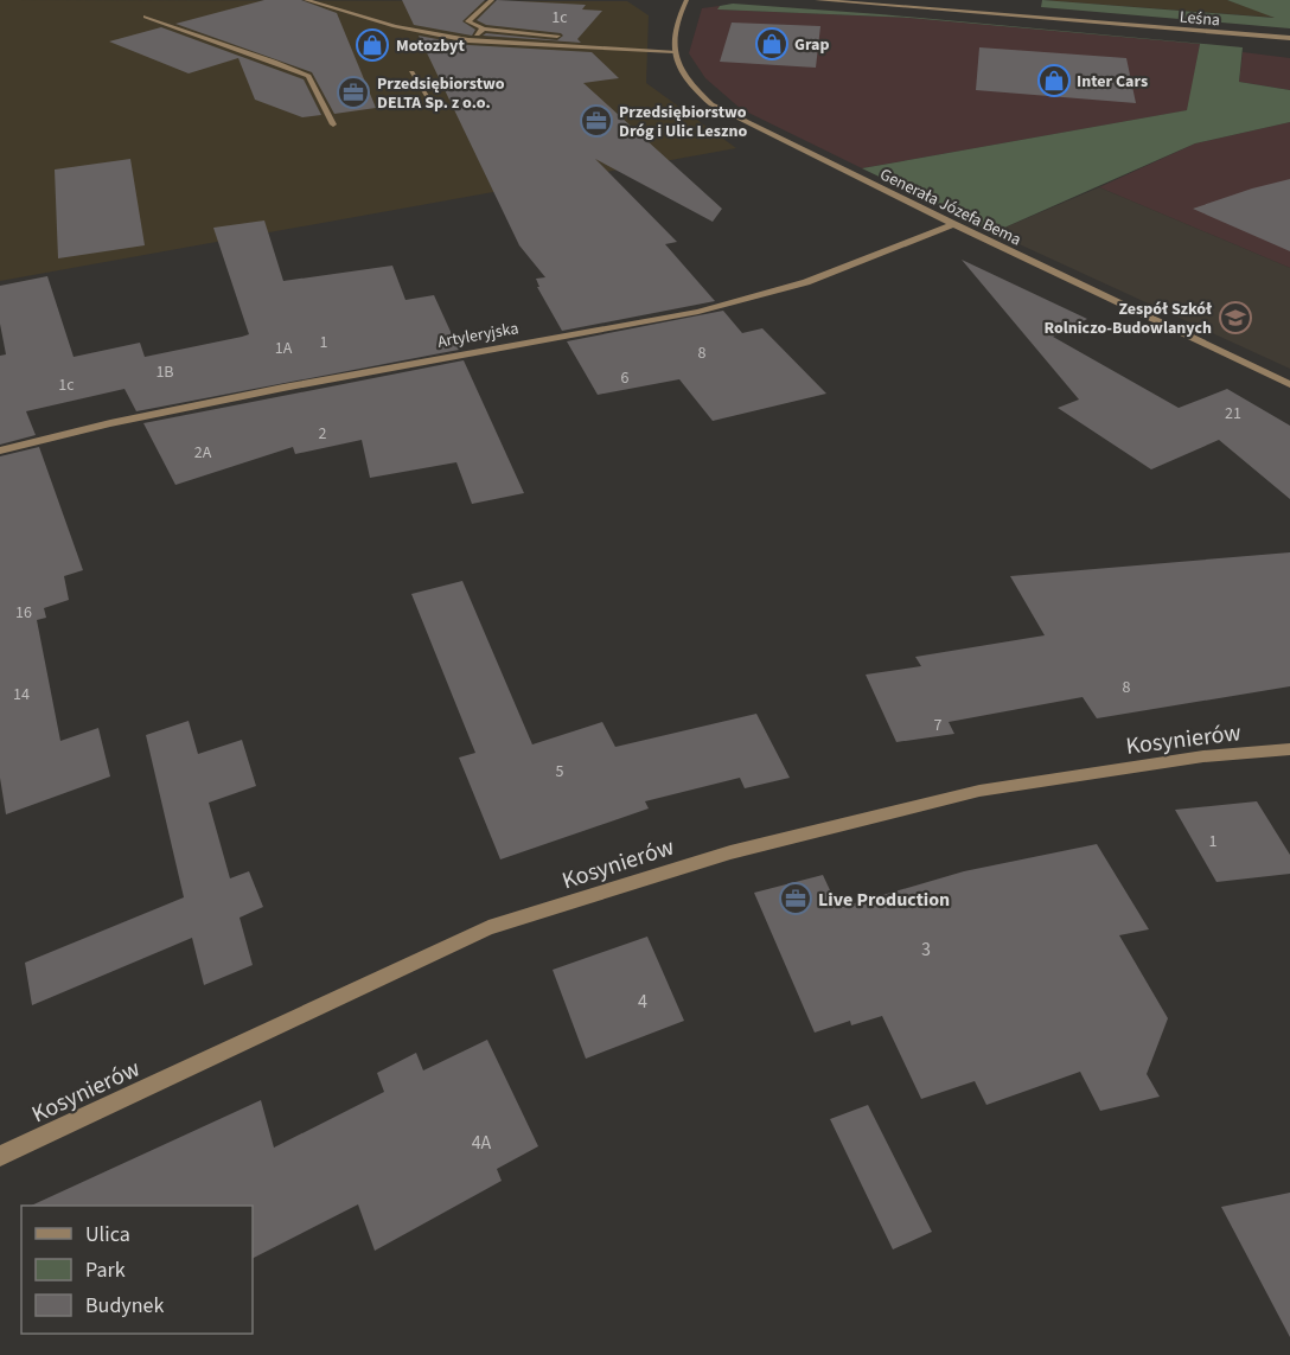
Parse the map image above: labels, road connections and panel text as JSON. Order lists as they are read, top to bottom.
{
  "streets": {
    "street": [
      "Leśna",
      "Generała Józefa Bema",
      "Artyleryjska",
      "Kosynierów"
    ]
  },
  "crossings": [
    ["Generała Józefa Bema", "Artyleryjska"]
  ],
  "places": {
    "shop": ["Grap", "Motozbyt", "Inter Cars"],
    "office": ["Przedsiębiorstwo DELTA Sp. z o.o.", "Przedsiębiorstwo Dróg i Ulic Leszno", "Live Production"],
    "school or university": ["Zespół Szkół Rolniczo-Budowlanych"]
  },
  "house_numbers": [
    "1c",
    "1",
    "1A",
    "8",
    "1B",
    "6",
    "1c",
    "21",
    "2",
    "2A",
    "16",
    "8",
    "14",
    "7",
    "5",
    "1",
    "3",
    "4",
    "4A"
  ],
  "legend": ["Ulica", "Park", "Budynek"]
}
